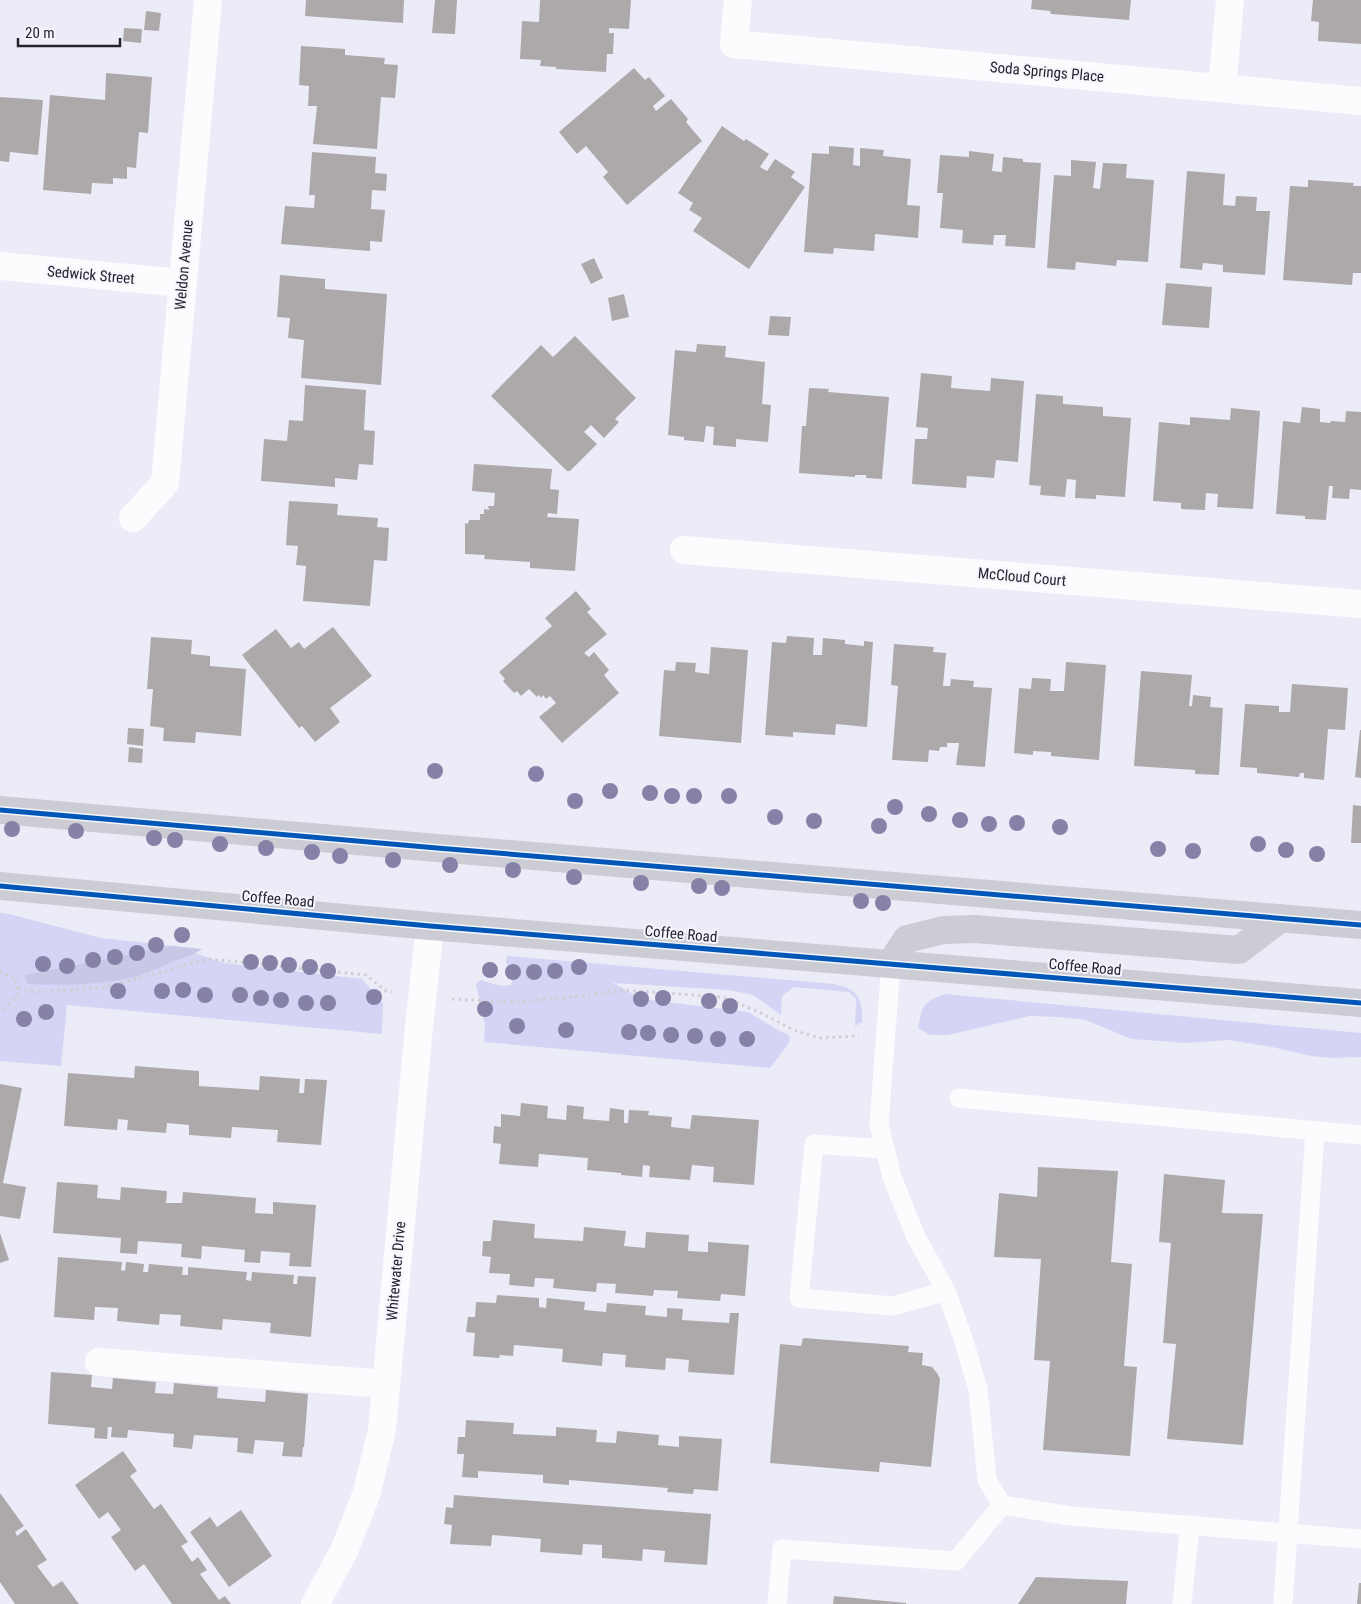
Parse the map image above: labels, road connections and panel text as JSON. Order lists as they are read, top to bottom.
{
  "streets": {
    "main road": ["Coffee Road"],
    "street": [
      "Soda Springs Place",
      "Weldon Avenue",
      "Sedwick Street",
      "McCloud Court",
      "Whitewater Drive"
    ]
  },
  "crossings": [
    ["Weldon Avenue", "Sedwick Street"],
    ["Coffee Road", "Whitewater Drive"]
  ],
  "scale_bar": "20 m"
}
